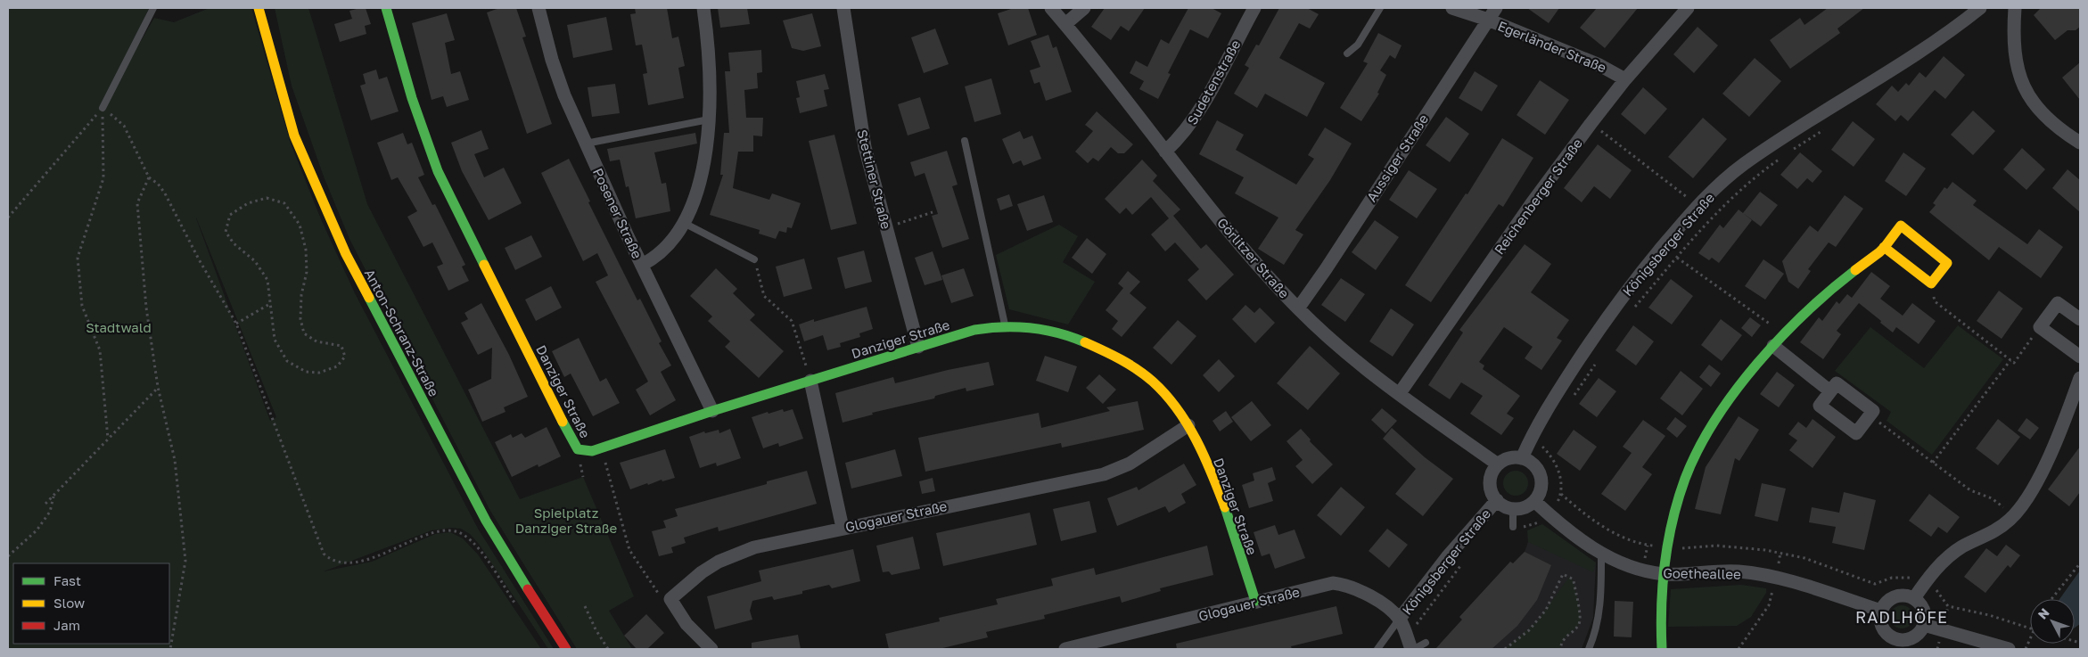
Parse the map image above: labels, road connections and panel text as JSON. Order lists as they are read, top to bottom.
{
  "streets": {
    "street": [
      "Egerländer Straße",
      "Sudetenstraße",
      "Aussiger Straße",
      "Stettiner Straße",
      "Reichenberger Straße",
      "Posener Straße",
      "Königsberger Straße",
      "Görlitzer Straße",
      "Anton-Schranz-Straße",
      "Danziger Straße",
      "Glogauer Straße",
      "Goetheallee"
    ]
  },
  "crossings": [
    ["Egerländer Straße", "Aussiger Straße"],
    ["Egerländer Straße", "Reichenberger Straße"],
    ["Sudetenstraße", "Görlitzer Straße"],
    ["Aussiger Straße", "Görlitzer Straße"],
    ["Stettiner Straße", "Danziger Straße"],
    ["Reichenberger Straße", "Görlitzer Straße"],
    ["Posener Straße", "Danziger Straße"],
    ["Königsberger Straße", "Görlitzer Straße"],
    ["Königsberger Straße", "Glogauer Straße"],
    ["Königsberger Straße", "Goetheallee"],
    ["Görlitzer Straße", "Goetheallee"],
    ["Danziger Straße", "Glogauer Straße"]
  ],
  "districts": ["RADLHÖFE"],
  "parks": ["Stadtwald", "Spielplatz Danziger Straße"],
  "legend": ["Fast", "Slow", "Jam"],
  "north": "top left"
}
